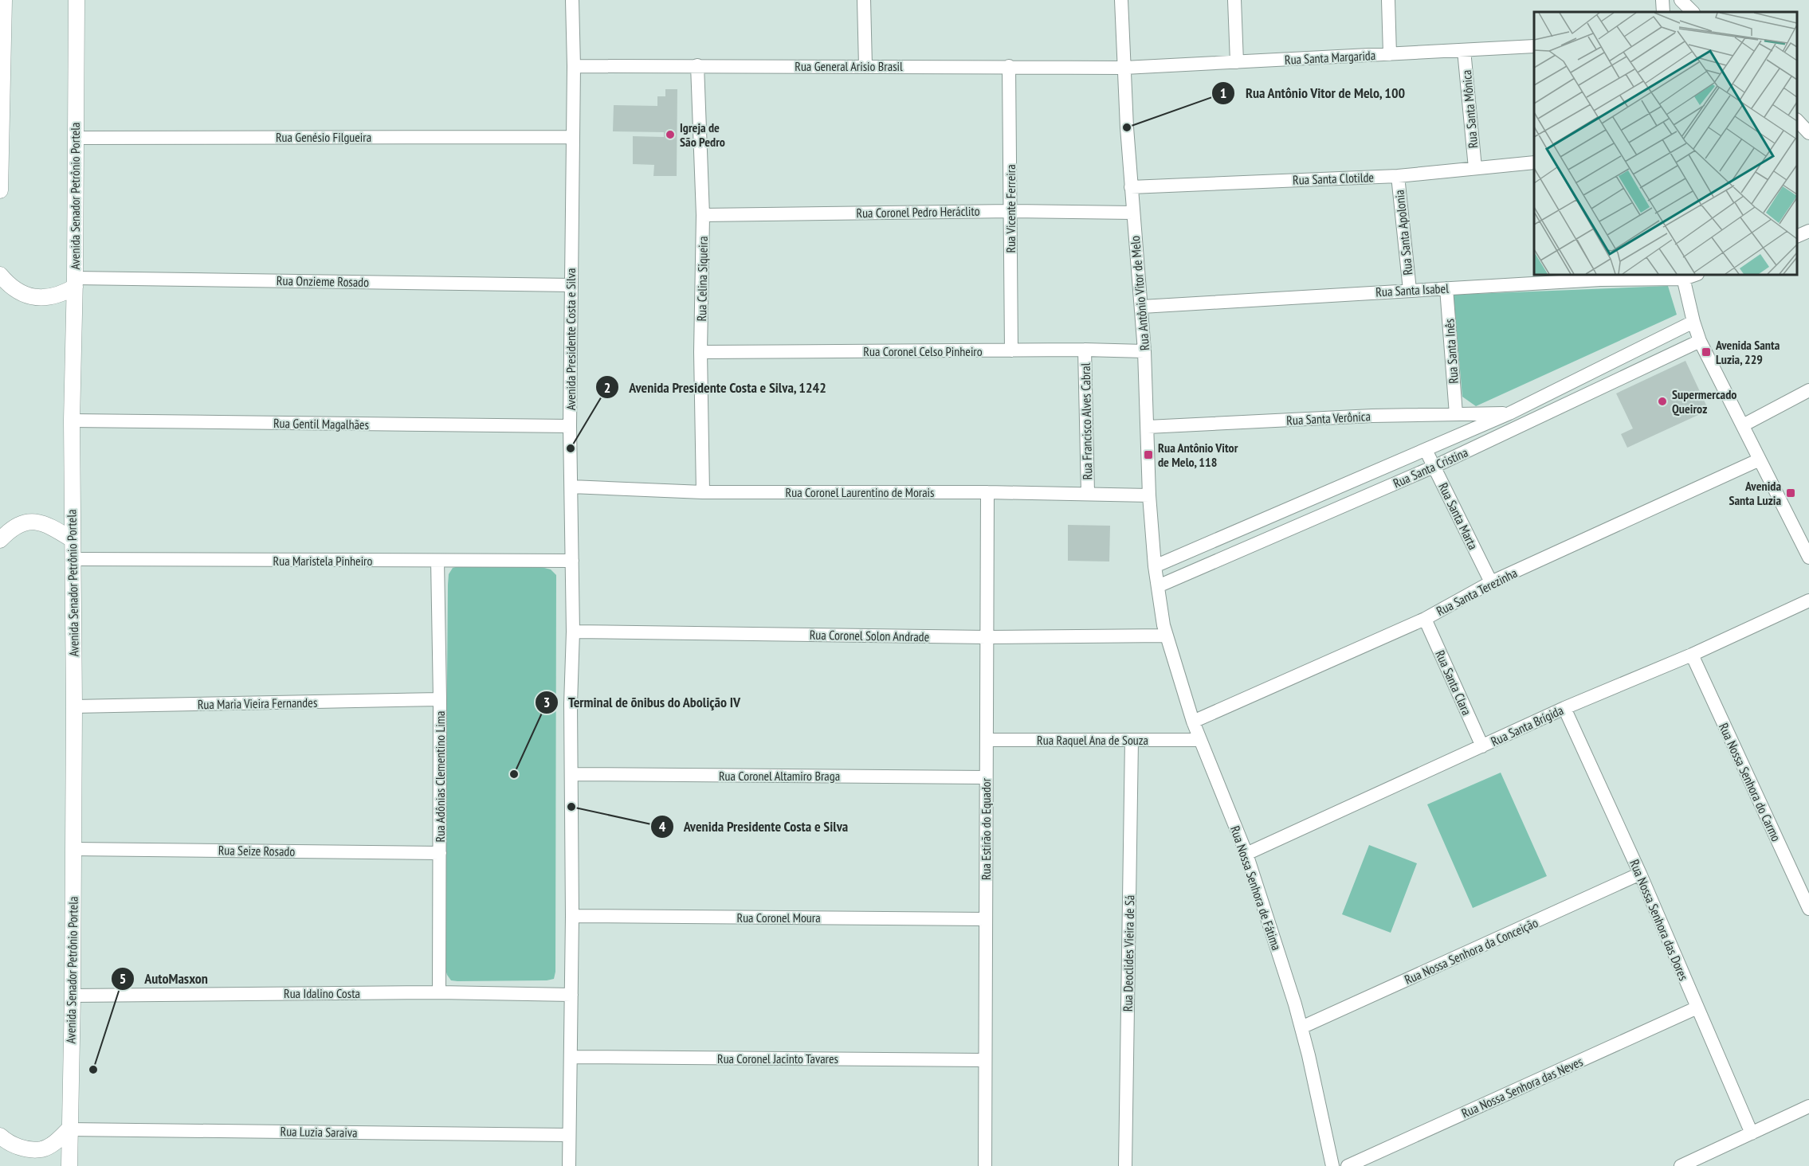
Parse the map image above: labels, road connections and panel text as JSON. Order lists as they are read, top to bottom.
{
  "streets": {
    "street": [
      "Rua Santa Margarida",
      "Rua General Arisio Brasil",
      "Rua Santa Mônica",
      "Rua Genésio Filgueira",
      "Rua Santa Clotilde",
      "Avenida Senador Petrônio Portela",
      "Rua Vicente Ferreira",
      "Rua Coronel Pedro Heráclito",
      "Rua Santa Apolonia",
      "Rua Celina Siqueira",
      "Rua Onzieme Rosado",
      "Rua Santa Isabel",
      "Rua Antônio Vitor de Melo",
      "Avenida Presidente Costa e Silva",
      "Rua Coronel Celso Pinheiro",
      "Rua Santa Inês",
      "Rua Santa Verônica",
      "Rua Francisco Alves Cabral",
      "Rua Gentil Magalhães",
      "Rua Santa Cristina",
      "Rua Coronel Laurentino de Morais",
      "Rua Santa Marta",
      "Rua Maristela Pinheiro",
      "Rua Santa Terezinha",
      "Rua Coronel Solon Andrade",
      "Rua Santa Clara",
      "Rua Maria Vieira Fernandes",
      "Rua Santa Brígida",
      "Rua Raquel Ana de Souza",
      "Rua Coronel Altamiro Braga",
      "Rua Adônias Clementino Lima",
      "Rua Nossa Senhora do Carmo",
      "Rua Estirão do Equador",
      "Rua Seize Rosado",
      "Rua Nossa Senhora de Fátima",
      "Rua Coronel Moura",
      "Rua Nossa Senhora das Dores",
      "Rua Nossa Senhora da Conceição",
      "Rua Deoclides Vieira de Sá",
      "Rua Idalino Costa",
      "Rua Coronel Jacinto Tavares",
      "Rua Nossa Senhora das Neves",
      "Rua Luzia Saraiva"
    ]
  },
  "crossings": [
    ["Rua Santa Margarida", "Rua General Arisio Brasil"],
    ["Rua Santa Margarida", "Rua Santa Mônica"],
    ["Rua Santa Margarida", "Rua Antônio Vitor de Melo"],
    ["Rua General Arisio Brasil", "Rua Vicente Ferreira"],
    ["Rua General Arisio Brasil", "Rua Celina Siqueira"],
    ["Rua General Arisio Brasil", "Rua Antônio Vitor de Melo"],
    ["Rua General Arisio Brasil", "Avenida Presidente Costa e Silva"],
    ["Rua Santa Mônica", "Rua Santa Clotilde"],
    ["Rua Genésio Filgueira", "Avenida Senador Petrônio Portela"],
    ["Rua Genésio Filgueira", "Avenida Presidente Costa e Silva"],
    ["Rua Santa Clotilde", "Rua Santa Apolonia"],
    ["Rua Santa Clotilde", "Rua Antônio Vitor de Melo"],
    ["Avenida Senador Petrônio Portela", "Rua Onzieme Rosado"],
    ["Avenida Senador Petrônio Portela", "Rua Gentil Magalhães"],
    ["Avenida Senador Petrônio Portela", "Rua Maristela Pinheiro"],
    ["Avenida Senador Petrônio Portela", "Rua Maria Vieira Fernandes"],
    ["Avenida Senador Petrônio Portela", "Rua Seize Rosado"],
    ["Avenida Senador Petrônio Portela", "Rua Idalino Costa"],
    ["Avenida Senador Petrônio Portela", "Rua Luzia Saraiva"],
    ["Rua Vicente Ferreira", "Rua Coronel Pedro Heráclito"],
    ["Rua Vicente Ferreira", "Rua Coronel Celso Pinheiro"],
    ["Rua Coronel Pedro Heráclito", "Rua Celina Siqueira"],
    ["Rua Coronel Pedro Heráclito", "Rua Antônio Vitor de Melo"],
    ["Rua Santa Apolonia", "Rua Santa Isabel"],
    ["Rua Celina Siqueira", "Rua Coronel Celso Pinheiro"],
    ["Rua Celina Siqueira", "Rua Coronel Laurentino de Morais"],
    ["Rua Onzieme Rosado", "Avenida Presidente Costa e Silva"],
    ["Rua Santa Isabel", "Rua Antônio Vitor de Melo"],
    ["Rua Santa Isabel", "Rua Santa Inês"],
    ["Rua Antônio Vitor de Melo", "Rua Coronel Celso Pinheiro"],
    ["Rua Antônio Vitor de Melo", "Rua Santa Verônica"],
    ["Rua Antônio Vitor de Melo", "Rua Santa Cristina"],
    ["Rua Antônio Vitor de Melo", "Rua Coronel Laurentino de Morais"],
    ["Rua Antônio Vitor de Melo", "Rua Nossa Senhora de Fátima"],
    ["Avenida Presidente Costa e Silva", "Rua Gentil Magalhães"],
    ["Avenida Presidente Costa e Silva", "Rua Coronel Laurentino de Morais"],
    ["Avenida Presidente Costa e Silva", "Rua Maristela Pinheiro"],
    ["Avenida Presidente Costa e Silva", "Rua Coronel Solon Andrade"],
    ["Avenida Presidente Costa e Silva", "Rua Coronel Altamiro Braga"],
    ["Avenida Presidente Costa e Silva", "Rua Coronel Moura"],
    ["Avenida Presidente Costa e Silva", "Rua Idalino Costa"],
    ["Avenida Presidente Costa e Silva", "Rua Coronel Jacinto Tavares"],
    ["Avenida Presidente Costa e Silva", "Rua Luzia Saraiva"],
    ["Rua Coronel Celso Pinheiro", "Rua Francisco Alves Cabral"],
    ["Rua Santa Inês", "Rua Santa Verônica"],
    ["Rua Santa Verônica", "Rua Santa Cristina"],
    ["Rua Francisco Alves Cabral", "Rua Coronel Laurentino de Morais"],
    ["Rua Santa Cristina", "Rua Santa Marta"],
    ["Rua Santa Cristina", "Rua Nossa Senhora de Fátima"],
    ["Rua Coronel Laurentino de Morais", "Rua Estirão do Equador"],
    ["Rua Santa Marta", "Rua Santa Terezinha"],
    ["Rua Maristela Pinheiro", "Rua Adônias Clementino Lima"],
    ["Rua Santa Terezinha", "Rua Santa Clara"],
    ["Rua Santa Terezinha", "Rua Nossa Senhora de Fátima"],
    ["Rua Coronel Solon Andrade", "Rua Estirão do Equador"],
    ["Rua Coronel Solon Andrade", "Rua Nossa Senhora de Fátima"],
    ["Rua Santa Clara", "Rua Santa Brígida"],
    ["Rua Maria Vieira Fernandes", "Rua Adônias Clementino Lima"],
    ["Rua Santa Brígida", "Rua Nossa Senhora do Carmo"],
    ["Rua Santa Brígida", "Rua Nossa Senhora de Fátima"],
    ["Rua Santa Brígida", "Rua Nossa Senhora das Dores"],
    ["Rua Raquel Ana de Souza", "Rua Estirão do Equador"],
    ["Rua Raquel Ana de Souza", "Rua Nossa Senhora de Fátima"],
    ["Rua Raquel Ana de Souza", "Rua Deoclides Vieira de Sá"],
    ["Rua Coronel Altamiro Braga", "Rua Estirão do Equador"],
    ["Rua Adônias Clementino Lima", "Rua Seize Rosado"],
    ["Rua Adônias Clementino Lima", "Rua Idalino Costa"],
    ["Rua Estirão do Equador", "Rua Coronel Moura"],
    ["Rua Estirão do Equador", "Rua Coronel Jacinto Tavares"],
    ["Rua Nossa Senhora de Fátima", "Rua Nossa Senhora da Conceição"],
    ["Rua Nossa Senhora das Dores", "Rua Nossa Senhora da Conceição"],
    ["Rua Nossa Senhora das Dores", "Rua Nossa Senhora das Neves"]
  ],
  "places": {
    "other": [
      "Rua Antônio Vitor de Melo, 100",
      "Igreja de São Pedro",
      "Supermercado Queiroz",
      "Avenida Presidente Costa e Silva, 1242",
      "Terminal de õnibus do Abolição IV",
      "Avenida Presidente Costa e Silva",
      "AutoMasxon"
    ],
    "transit": ["Avenida Santa Luzia, 229", "Rua Antônio Vitor de Melo, 118", "Avenida Santa Luzia"]
  }
}
